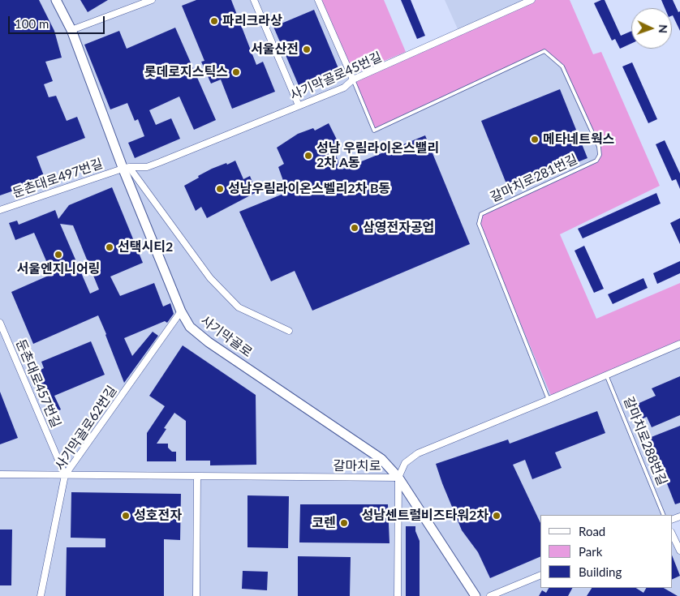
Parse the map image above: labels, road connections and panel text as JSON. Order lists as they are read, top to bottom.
{
  "streets": {
    "street": [
      "사기막골로45번길",
      "둔촌대로497번길",
      "사기막골로",
      "둔촌대로457번길",
      "사기막골로62번길",
      "갈마치로"
    ],
    "lane": ["갈마치로281번길", "갈마치로288번길"]
  },
  "crossings": [
    ["사기막골로45번길", "둔촌대로497번길"],
    ["사기막골로45번길", "갈마치로281번길"],
    ["사기막골로45번길", "사기막골로"],
    ["둔촌대로497번길", "사기막골로"],
    ["갈마치로281번길", "갈마치로"],
    ["사기막골로", "사기막골로62번길"],
    ["사기막골로", "갈마치로"],
    ["둔촌대로457번길", "사기막골로62번길"],
    ["둔촌대로457번길", "갈마치로"],
    ["사기막골로62번길", "갈마치로"],
    ["갈마치로288번길", "갈마치로"]
  ],
  "places": [
    "파리크라상",
    "서울산전",
    "롯데로지스틱스",
    "메타네트웍스",
    "성남 우림라이온스밸리 2차 A동",
    "성남우림라이온스벨리2차 B동",
    "삼영전자공업",
    "선택시티2",
    "서울엔지니어링",
    "성호전자",
    "성남센트럴비즈타워2차",
    "코렌"
  ],
  "legend": ["Road", "Park", "Building"],
  "scale_bar": "100 m",
  "north": "right"
}
